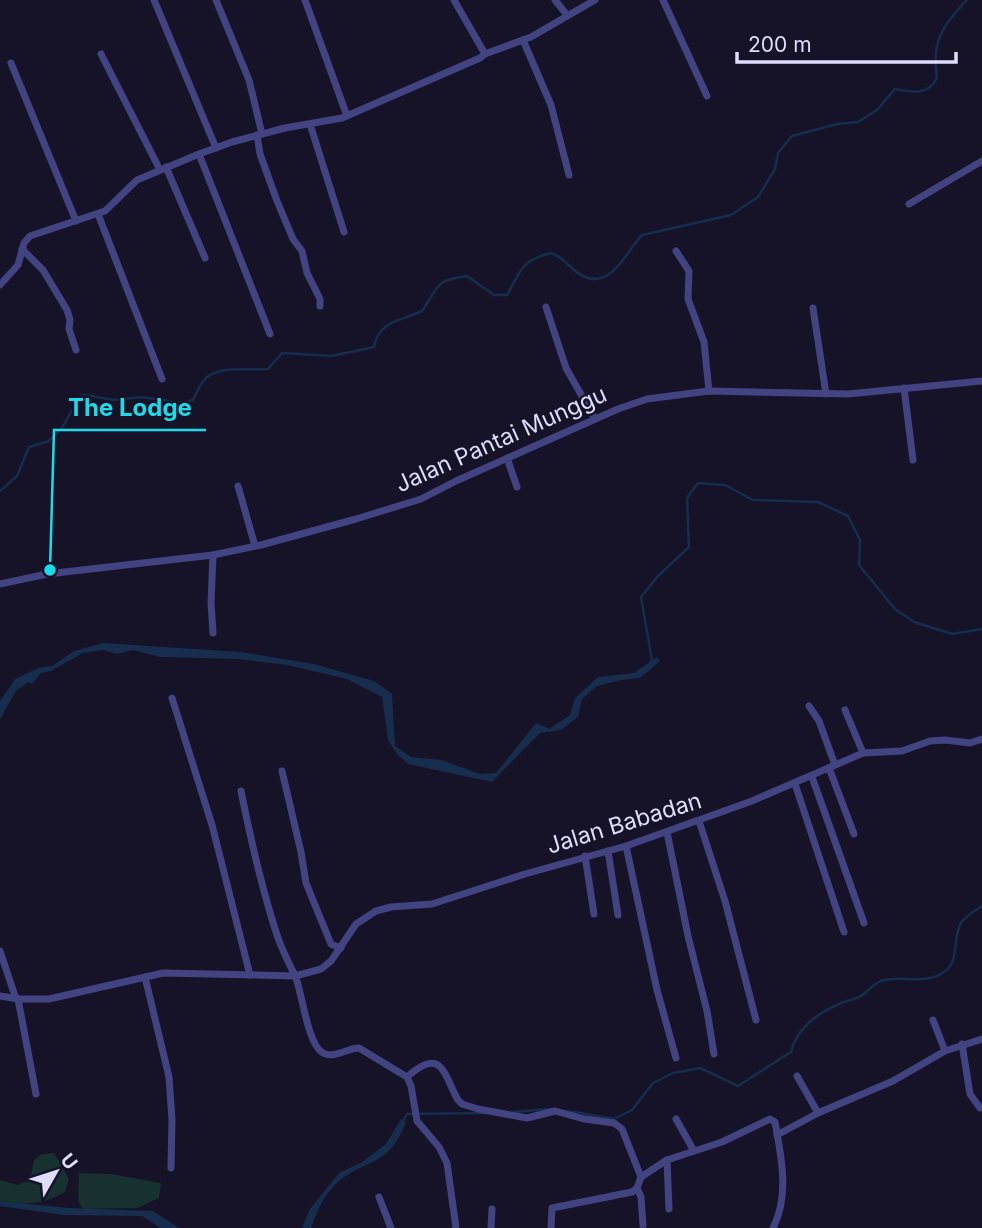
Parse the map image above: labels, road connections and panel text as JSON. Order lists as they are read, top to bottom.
{
  "streets": {
    "street": ["Jalan Pantai Munggu", "Jalan Babadan"]
  },
  "places": ["The Lodge"],
  "scale_bar": "200 m",
  "north": "top right"
}
